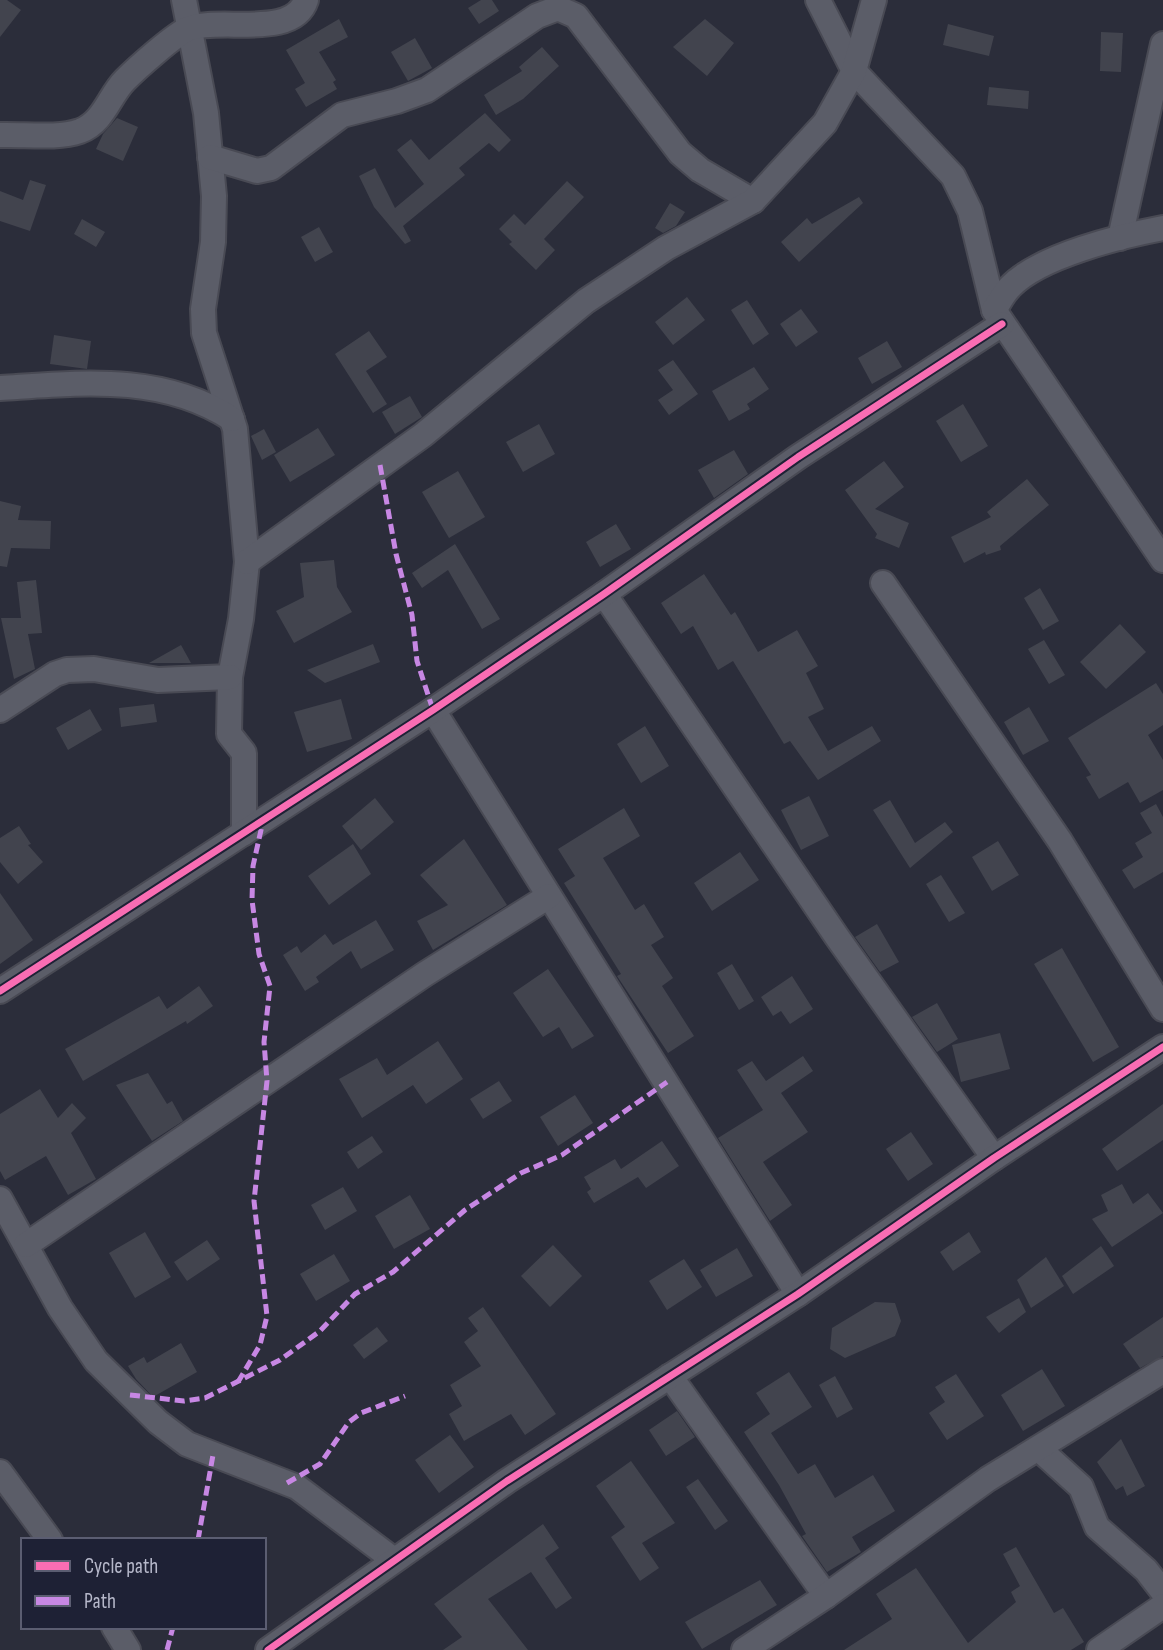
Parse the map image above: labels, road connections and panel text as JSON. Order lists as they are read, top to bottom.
{
  "legend": ["Cycle path", "Path"]
}
